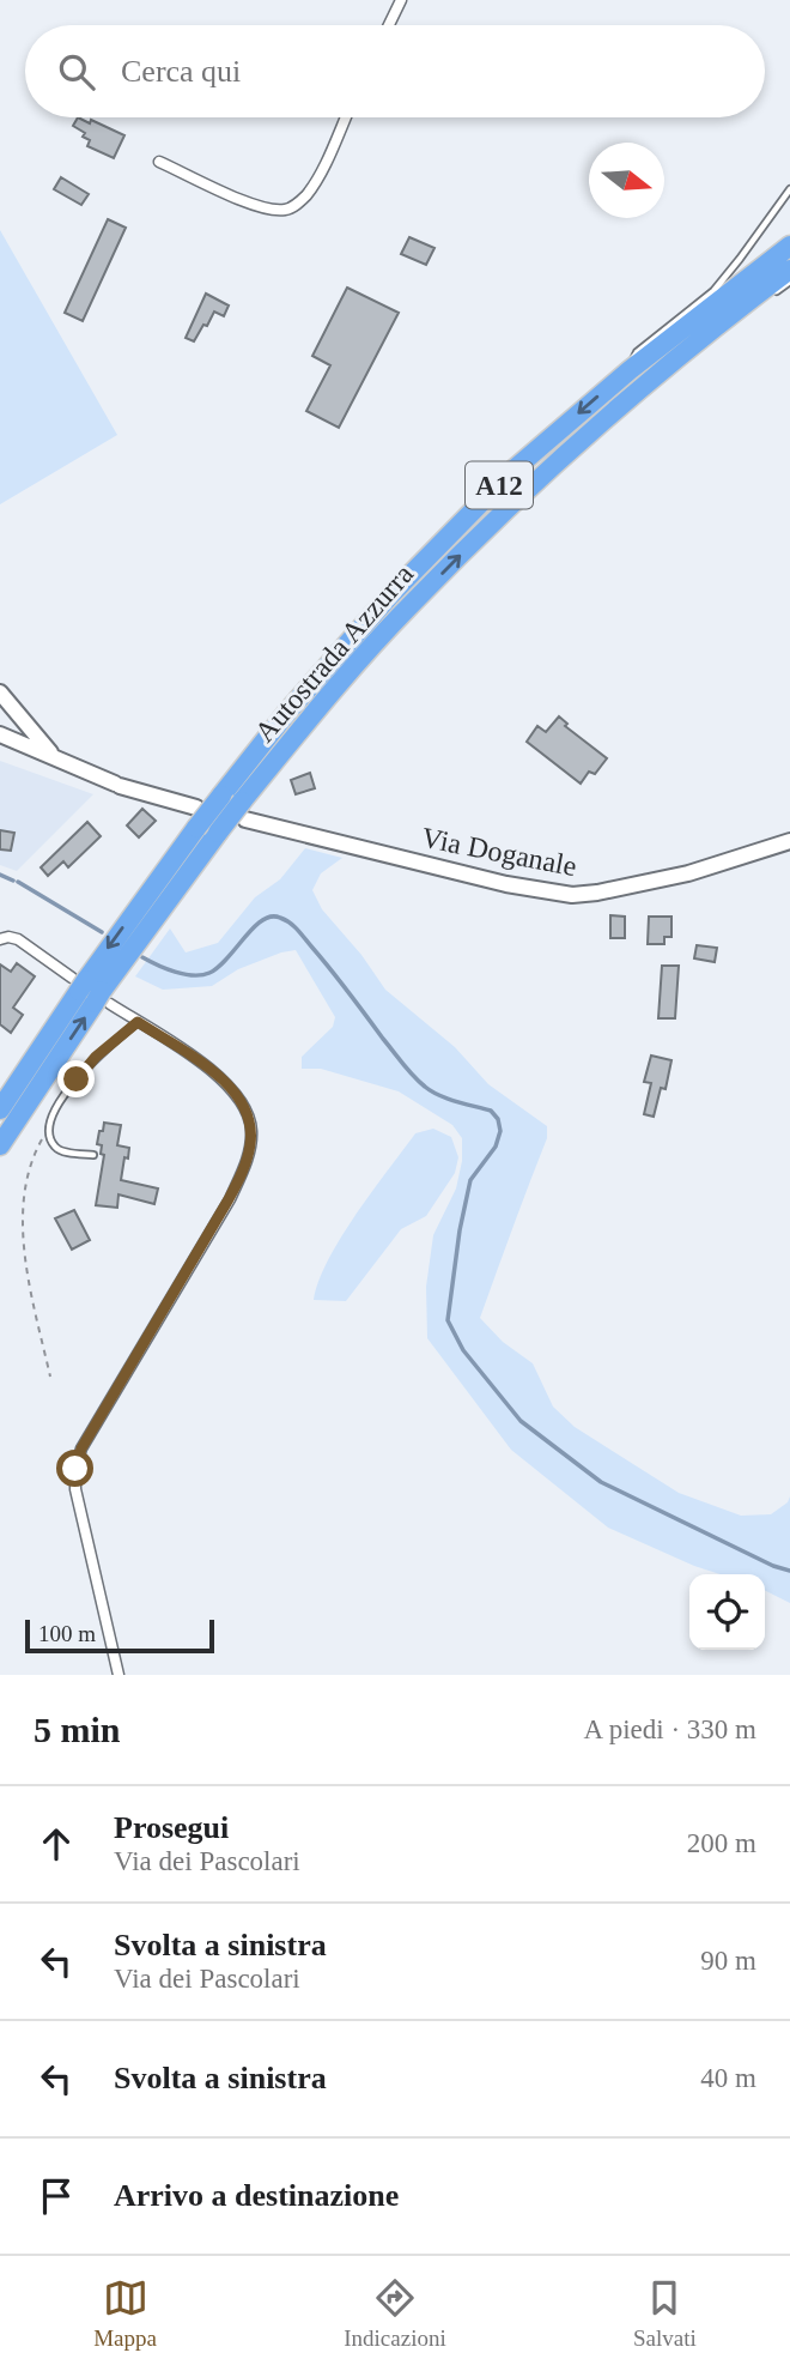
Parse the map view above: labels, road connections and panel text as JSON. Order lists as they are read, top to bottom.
{
  "streets": {
    "highway": ["A12", "Autostrada Azzurra"],
    "main road": ["Via Doganale"]
  },
  "crossings": [
    ["Autostrada Azzurra", "Via Doganale"]
  ],
  "scale_bar": "100 m",
  "north": "right",
  "page": {
    "search": "Cerca qui",
    "scale": "100 m",
    "heading": ["5 min", "A piedi · 330 m"],
    "list": [
      ["Prosegui", "Via dei Pascolari", "200 m"],
      ["Svolta a sinistra", "Via dei Pascolari", "90 m"],
      ["Svolta a sinistra", "40 m"],
      "Arrivo a destinazione"
    ],
    "nav": ["Mappa", "Indicazioni", "Salvati"]
  }
}
